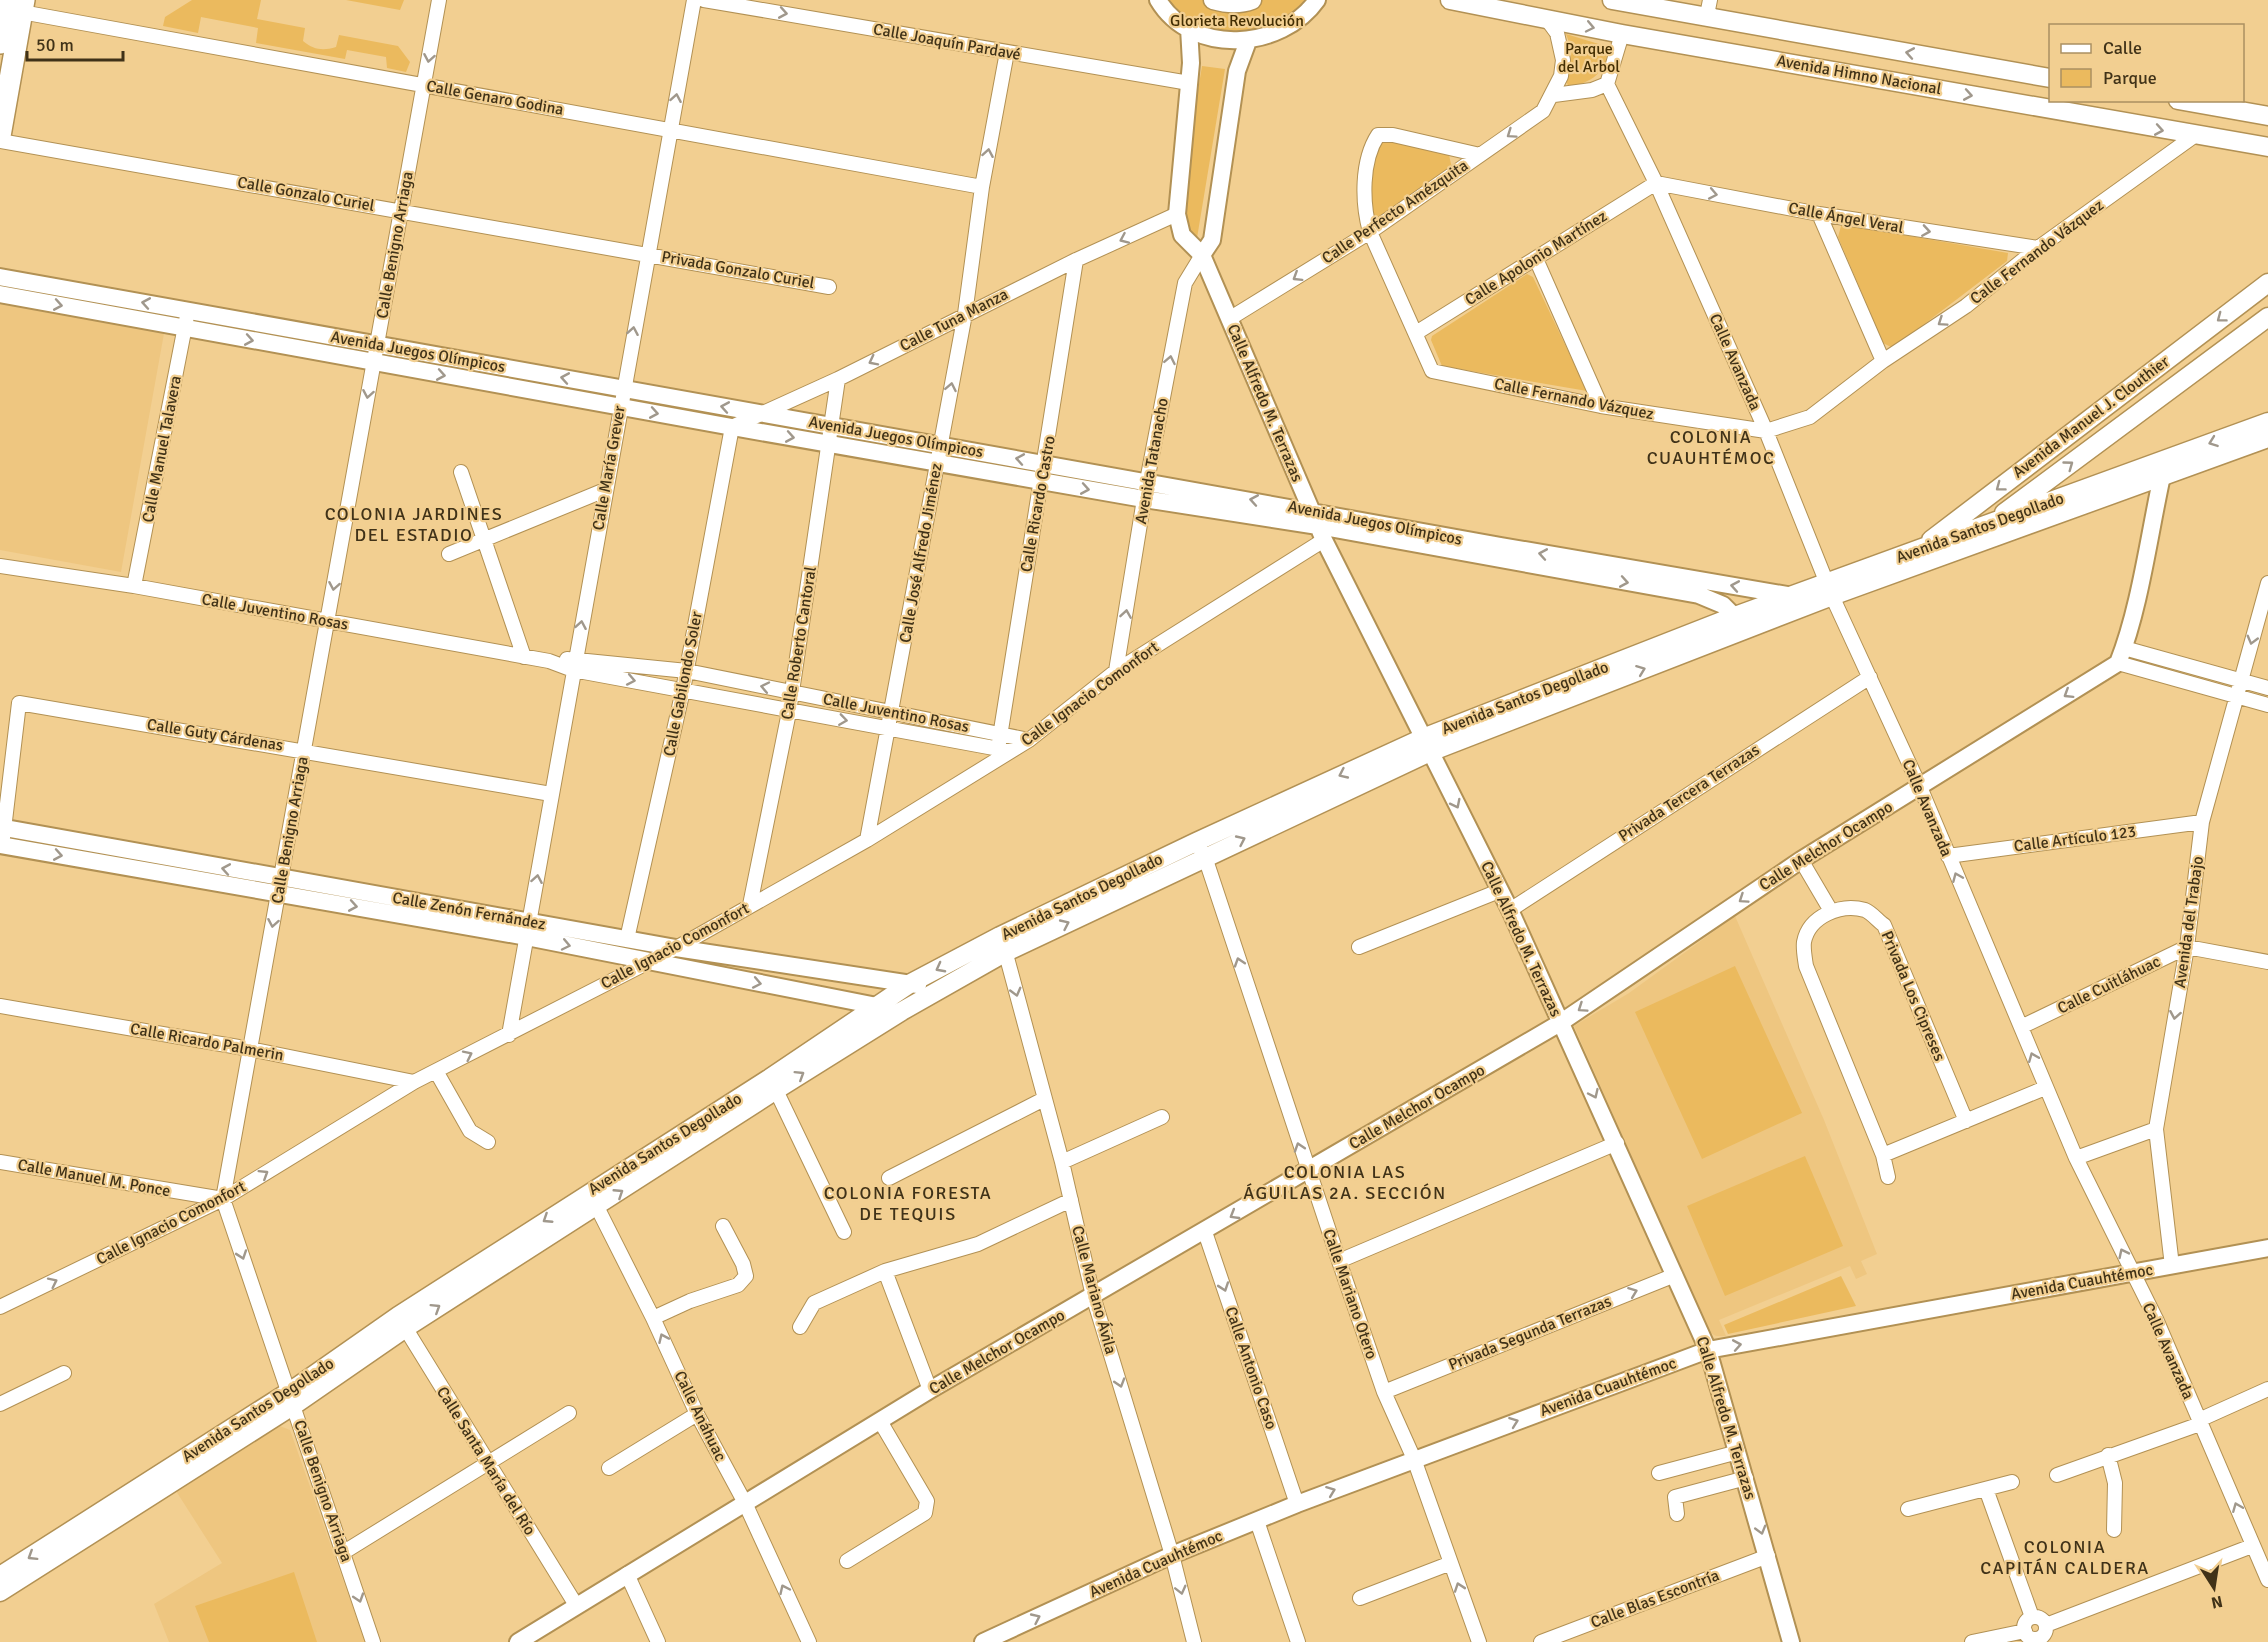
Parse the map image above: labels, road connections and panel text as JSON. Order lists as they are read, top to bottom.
{
  "streets": {
    "main road": ["Avenida Himno Nacional", "Avenida Manuel J. Clouthier", "Avenida Santos Degollado"],
    "street": [
      "Calle Joaquín Pardavé",
      "Calle Genaro Godina",
      "Calle Gonzalo Curiel",
      "Calle Perfecto Amézquita",
      "Calle Ángel Veral",
      "Calle Benigno Arriaga",
      "Calle Fernando Vázquez",
      "Calle Apolonio Martínez",
      "Privada Gonzalo Curiel",
      "Calle Tuna Manza",
      "Avenida Juegos Olímpicos",
      "Calle Avanzada",
      "Calle Alfredo M. Terrazas",
      "Calle Manuel Talavera",
      "Avenida Tatanacho",
      "Calle María Grever",
      "Calle Ricardo Castro",
      "Calle José Alfredo Jiménez",
      "Calle Juventino Rosas",
      "Calle Roberto Cantoral",
      "Calle Gabilondo Soler",
      "Calle Ignacio Comonfort",
      "Calle Guty Cárdenas",
      "Privada Tercera Terrazas",
      "Calle Artículo 123",
      "Calle Melchor Ocampo",
      "Calle Zenón Fernández",
      "Avenida del Trabajo",
      "Calle Cuitláhuac",
      "Privada Los Cipreses",
      "Calle Ricardo Palmerin",
      "Calle Manuel M. Ponce",
      "Avenida Cuauhtémoc",
      "Calle Mariano Ávila",
      "Calle Mariano Otero",
      "Privada Segunda Terrazas",
      "Calle Antonio Caso",
      "Calle Anáhuac",
      "Calle Santa María del Río",
      "Calle Blas Escontría"
    ]
  },
  "crossings": [
    ["Calle Joaquín Pardavé", "Calle José Alfredo Jiménez"],
    ["Avenida Himno Nacional", "Calle Perfecto Amézquita"],
    ["Avenida Himno Nacional", "Calle Fernando Vázquez"],
    ["Calle Genaro Godina", "Calle Benigno Arriaga"],
    ["Calle Genaro Godina", "Calle María Grever"],
    ["Calle Genaro Godina", "Calle José Alfredo Jiménez"],
    ["Calle Gonzalo Curiel", "Calle Benigno Arriaga"],
    ["Calle Gonzalo Curiel", "Privada Gonzalo Curiel"],
    ["Calle Gonzalo Curiel", "Calle María Grever"],
    ["Calle Perfecto Amézquita", "Calle Fernando Vázquez"],
    ["Calle Perfecto Amézquita", "Calle Alfredo M. Terrazas"],
    ["Calle Ángel Veral", "Calle Fernando Vázquez"],
    ["Calle Ángel Veral", "Calle Apolonio Martínez"],
    ["Calle Ángel Veral", "Calle Avanzada"],
    ["Calle Benigno Arriaga", "Avenida Juegos Olímpicos"],
    ["Calle Benigno Arriaga", "Avenida Santos Degollado"],
    ["Calle Benigno Arriaga", "Calle Juventino Rosas"],
    ["Calle Benigno Arriaga", "Calle Ignacio Comonfort"],
    ["Calle Benigno Arriaga", "Calle Guty Cárdenas"],
    ["Calle Benigno Arriaga", "Calle Zenón Fernández"],
    ["Calle Benigno Arriaga", "Calle Ricardo Palmerin"],
    ["Calle Benigno Arriaga", "Calle Manuel M. Ponce"],
    ["Calle Fernando Vázquez", "Calle Apolonio Martínez"],
    ["Calle Fernando Vázquez", "Calle Avanzada"],
    ["Calle Apolonio Martínez", "Calle Avanzada"],
    ["Privada Gonzalo Curiel", "Calle María Grever"],
    ["Calle Tuna Manza", "Avenida Juegos Olímpicos"],
    ["Calle Tuna Manza", "Calle Ricardo Castro"],
    ["Calle Tuna Manza", "Calle José Alfredo Jiménez"],
    ["Calle Tuna Manza", "Calle Roberto Cantoral"],
    ["Calle Tuna Manza", "Calle Gabilondo Soler"],
    ["Avenida Juegos Olímpicos", "Calle Alfredo M. Terrazas"],
    ["Avenida Juegos Olímpicos", "Calle Manuel Talavera"],
    ["Avenida Juegos Olímpicos", "Avenida Tatanacho"],
    ["Avenida Juegos Olímpicos", "Calle María Grever"],
    ["Avenida Juegos Olímpicos", "Calle Ricardo Castro"],
    ["Avenida Juegos Olímpicos", "Avenida Santos Degollado"],
    ["Avenida Juegos Olímpicos", "Calle José Alfredo Jiménez"],
    ["Avenida Juegos Olímpicos", "Calle Roberto Cantoral"],
    ["Avenida Juegos Olímpicos", "Calle Gabilondo Soler"],
    ["Avenida Juegos Olímpicos", "Calle Ignacio Comonfort"],
    ["Calle Avanzada", "Avenida Santos Degollado"],
    ["Calle Avanzada", "Privada Tercera Terrazas"],
    ["Calle Avanzada", "Calle Artículo 123"],
    ["Calle Avanzada", "Calle Melchor Ocampo"],
    ["Calle Avanzada", "Calle Cuitláhuac"],
    ["Calle Avanzada", "Avenida Cuauhtémoc"],
    ["Calle Alfredo M. Terrazas", "Avenida Tatanacho"],
    ["Calle Alfredo M. Terrazas", "Avenida Santos Degollado"],
    ["Calle Alfredo M. Terrazas", "Calle Ignacio Comonfort"],
    ["Calle Alfredo M. Terrazas", "Privada Tercera Terrazas"],
    ["Calle Alfredo M. Terrazas", "Calle Melchor Ocampo"],
    ["Calle Alfredo M. Terrazas", "Avenida Cuauhtémoc"],
    ["Calle Alfredo M. Terrazas", "Privada Segunda Terrazas"],
    ["Calle Alfredo M. Terrazas", "Calle Blas Escontría"],
    ["Avenida Manuel J. Clouthier", "Avenida Santos Degollado"],
    ["Calle Manuel Talavera", "Calle Juventino Rosas"],
    ["Avenida Tatanacho", "Calle Ignacio Comonfort"],
    ["Calle María Grever", "Calle Juventino Rosas"],
    ["Calle María Grever", "Calle Ignacio Comonfort"],
    ["Calle María Grever", "Calle Guty Cárdenas"],
    ["Calle María Grever", "Calle Zenón Fernández"],
    ["Calle Ricardo Castro", "Calle Juventino Rosas"],
    ["Calle Ricardo Castro", "Calle Ignacio Comonfort"],
    ["Avenida Santos Degollado", "Calle Zenón Fernández"],
    ["Avenida Santos Degollado", "Calle Mariano Ávila"],
    ["Avenida Santos Degollado", "Calle Mariano Otero"],
    ["Avenida Santos Degollado", "Calle Anáhuac"],
    ["Avenida Santos Degollado", "Calle Santa María del Río"],
    ["Calle José Alfredo Jiménez", "Calle Juventino Rosas"],
    ["Calle José Alfredo Jiménez", "Calle Ignacio Comonfort"],
    ["Calle Juventino Rosas", "Calle Roberto Cantoral"],
    ["Calle Juventino Rosas", "Calle Gabilondo Soler"],
    ["Calle Juventino Rosas", "Calle Ignacio Comonfort"],
    ["Calle Roberto Cantoral", "Calle Ignacio Comonfort"],
    ["Calle Gabilondo Soler", "Calle Zenón Fernández"],
    ["Calle Ignacio Comonfort", "Calle Zenón Fernández"],
    ["Calle Ignacio Comonfort", "Calle Ricardo Palmerin"],
    ["Calle Ignacio Comonfort", "Calle Manuel M. Ponce"],
    ["Calle Guty Cárdenas", "Calle Zenón Fernández"],
    ["Calle Artículo 123", "Avenida del Trabajo"],
    ["Calle Melchor Ocampo", "Calle Mariano Ávila"],
    ["Calle Melchor Ocampo", "Calle Mariano Otero"],
    ["Calle Melchor Ocampo", "Calle Antonio Caso"],
    ["Calle Melchor Ocampo", "Calle Anáhuac"],
    ["Calle Melchor Ocampo", "Calle Santa María del Río"],
    ["Avenida del Trabajo", "Calle Cuitláhuac"],
    ["Avenida del Trabajo", "Avenida Cuauhtémoc"],
    ["Avenida Cuauhtémoc", "Calle Mariano Ávila"],
    ["Avenida Cuauhtémoc", "Calle Mariano Otero"],
    ["Avenida Cuauhtémoc", "Calle Antonio Caso"],
    ["Calle Mariano Otero", "Privada Segunda Terrazas"]
  ],
  "one_way": [
    "Calle Joaquín Pardavé",
    "Calle Perfecto Amézquita",
    "Calle Ángel Veral",
    "Calle Benigno Arriaga",
    "Calle Tuna Manza",
    "Avenida Tatanacho",
    "Calle María Grever",
    "Calle Ignacio Comonfort",
    "Avenida del Trabajo",
    "Avenida Cuauhtémoc",
    "Calle Mariano Ávila",
    "Calle Mariano Otero",
    "Privada Segunda Terrazas",
    "Calle Antonio Caso",
    "Calle Anáhuac"
  ],
  "districts": [
    "COLONIA CUAUHTÉMOC",
    "COLONIA JARDINES DEL ESTADIO",
    "COLONIA LAS ÁGUILAS 2A. SECCIÓN",
    "COLONIA FORESTA DE TEQUIS",
    "COLONIA CAPITÁN CALDERA"
  ],
  "parks": ["Glorieta Revolución", "Parque del Arbol"],
  "legend": ["Calle", "Parque"],
  "scale_bar": "50 m",
  "north": "bottom"
}
